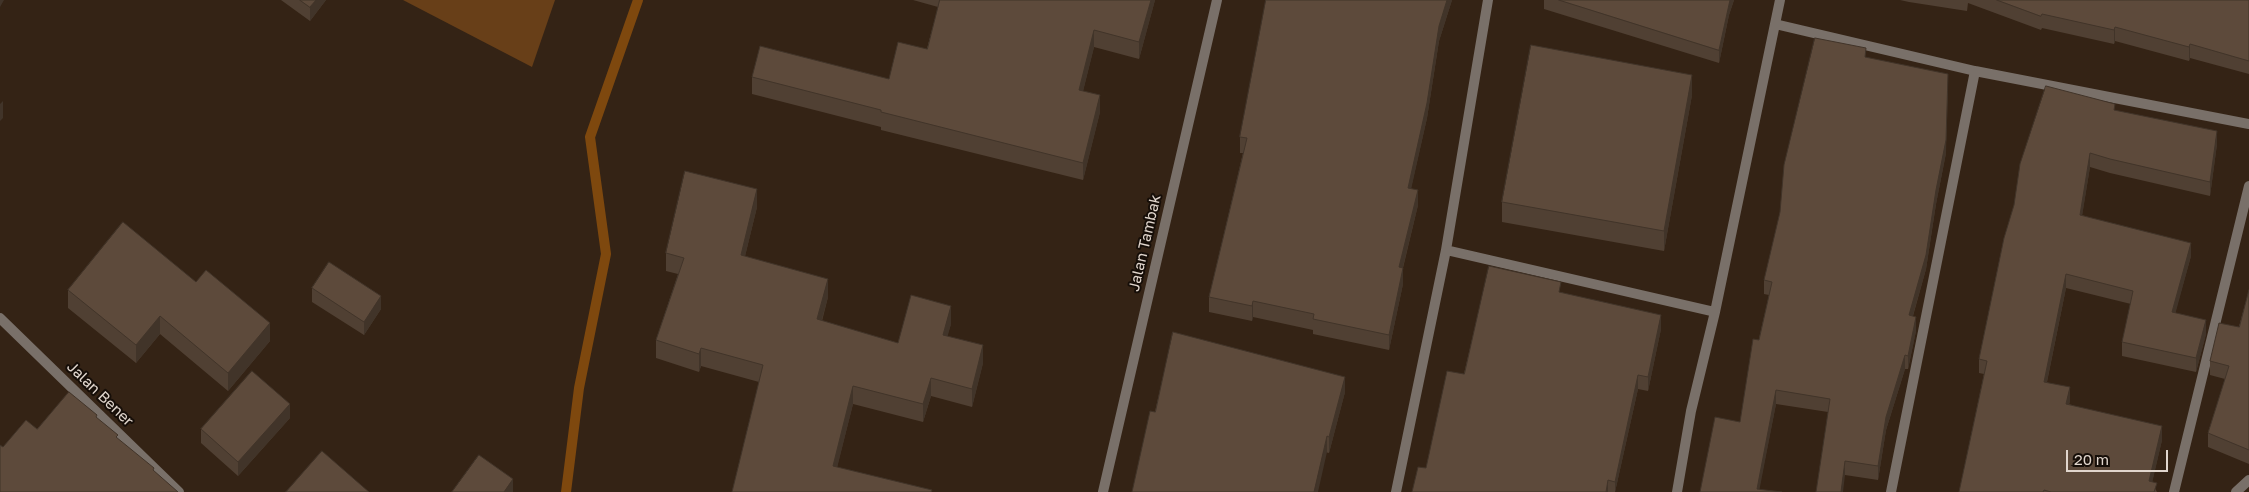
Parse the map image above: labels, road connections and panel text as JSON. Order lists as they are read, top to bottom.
{
  "streets": {
    "street": ["Jalan Tambak", "Jalan Bener"]
  },
  "scale_bar": "20 m"
}
